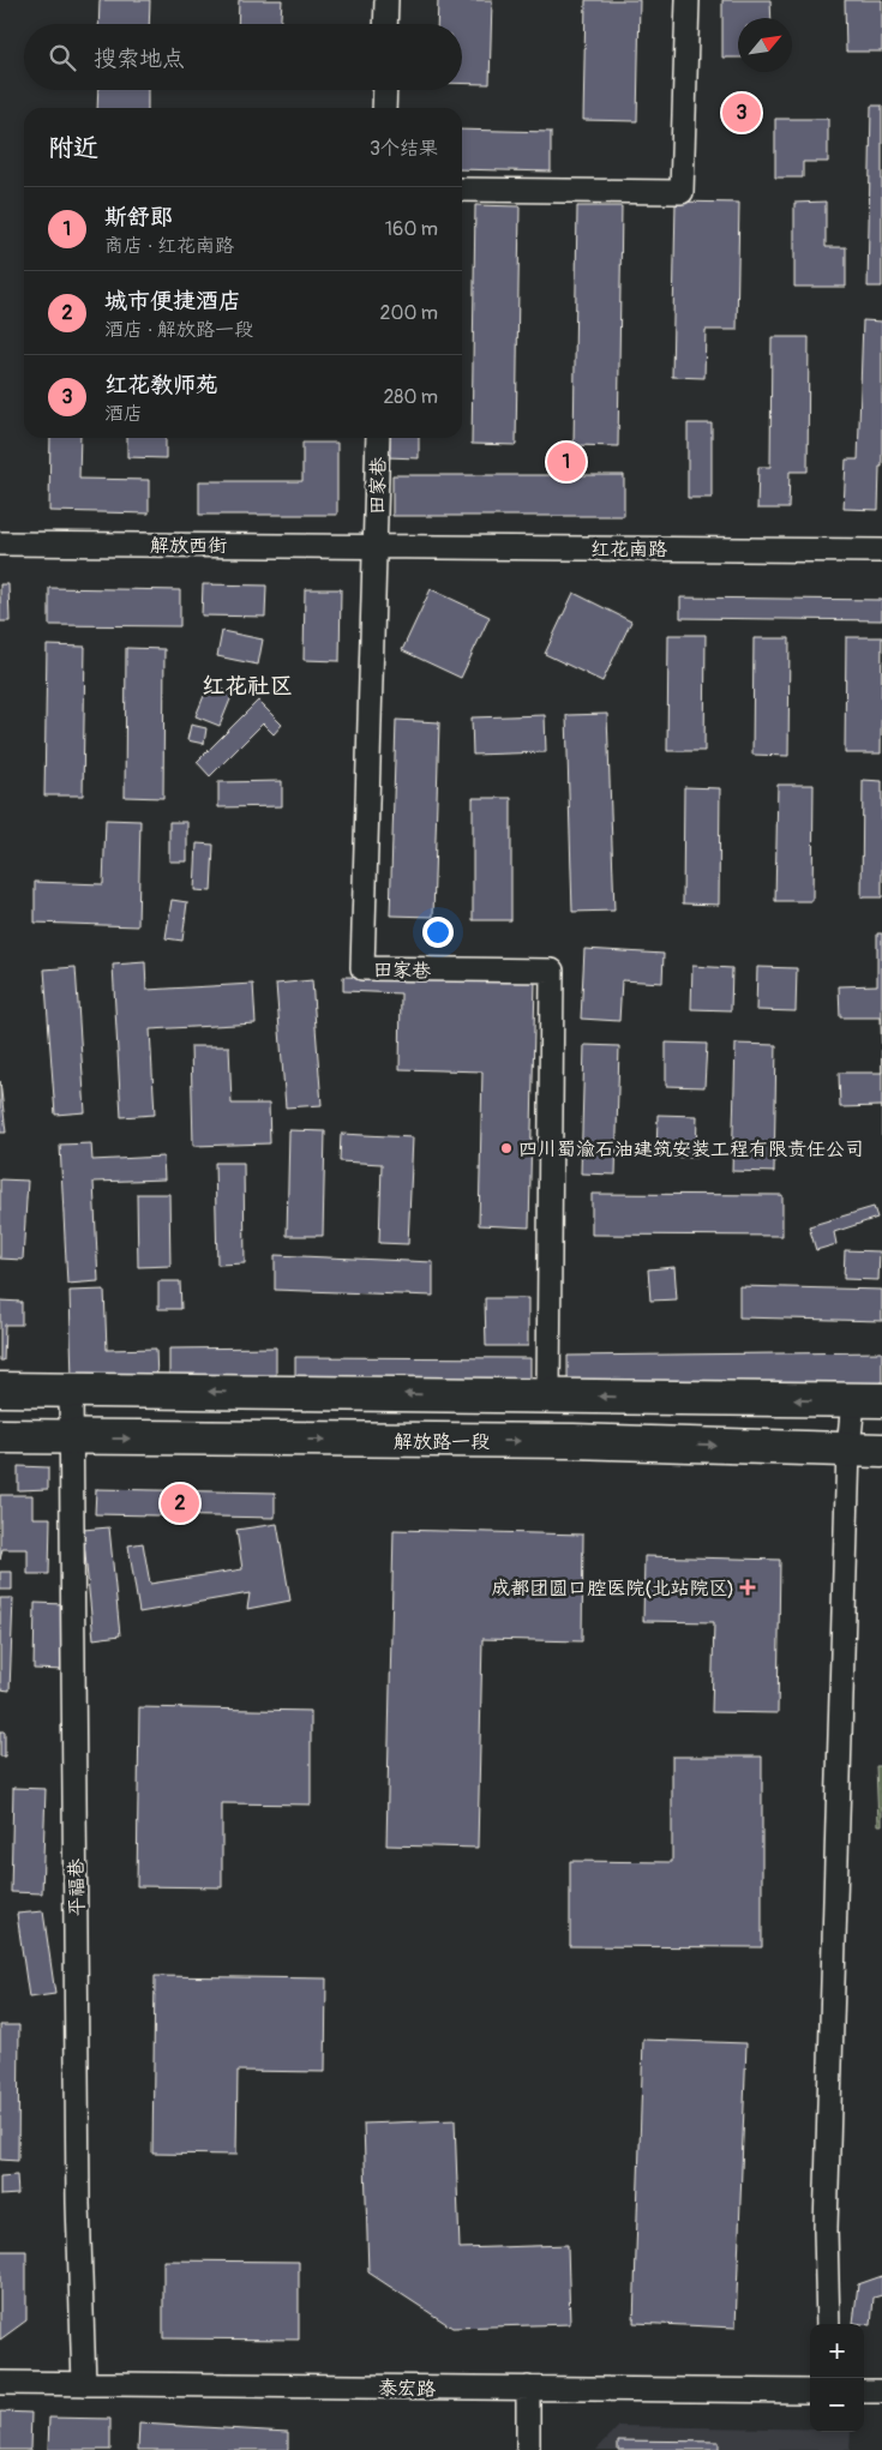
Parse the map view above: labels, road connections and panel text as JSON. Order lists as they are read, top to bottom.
{
  "streets": {
    "main road": ["解放路一段"],
    "street": [
      "田家巷",
      "解放西街",
      "红花南路",
      "平福巷",
      "泰宏路"
    ]
  },
  "crossings": [
    ["田家巷", "解放西街"],
    ["田家巷", "红花南路"],
    ["解放西街", "红花南路"],
    ["解放路一段", "平福巷"],
    ["平福巷", "泰宏路"]
  ],
  "districts": ["红花社区"],
  "places": {
    "other": ["四川蜀渝石油建筑安装工程有限责任公司"],
    "health": ["成都团圆口腔医院(北站院区)"]
  },
  "north": "top right",
  "page": {
    "search": "搜索地点",
    "pins": ["3", "1", "2"],
    "heading": ["附近", "3个结果"],
    "list": [
      {
        "mark": "1",
        "name": "斯舒郎",
        "note": "商店 · 红花南路",
        "value": "160 m"
      },
      {
        "mark": "2",
        "name": "城市便捷酒店",
        "note": "酒店 · 解放路一段",
        "value": "200 m"
      },
      {
        "mark": "3",
        "name": "红花教师苑",
        "note": "酒店",
        "value": "280 m"
      }
    ],
    "map_buttons": ["+", "−"]
  }
}
